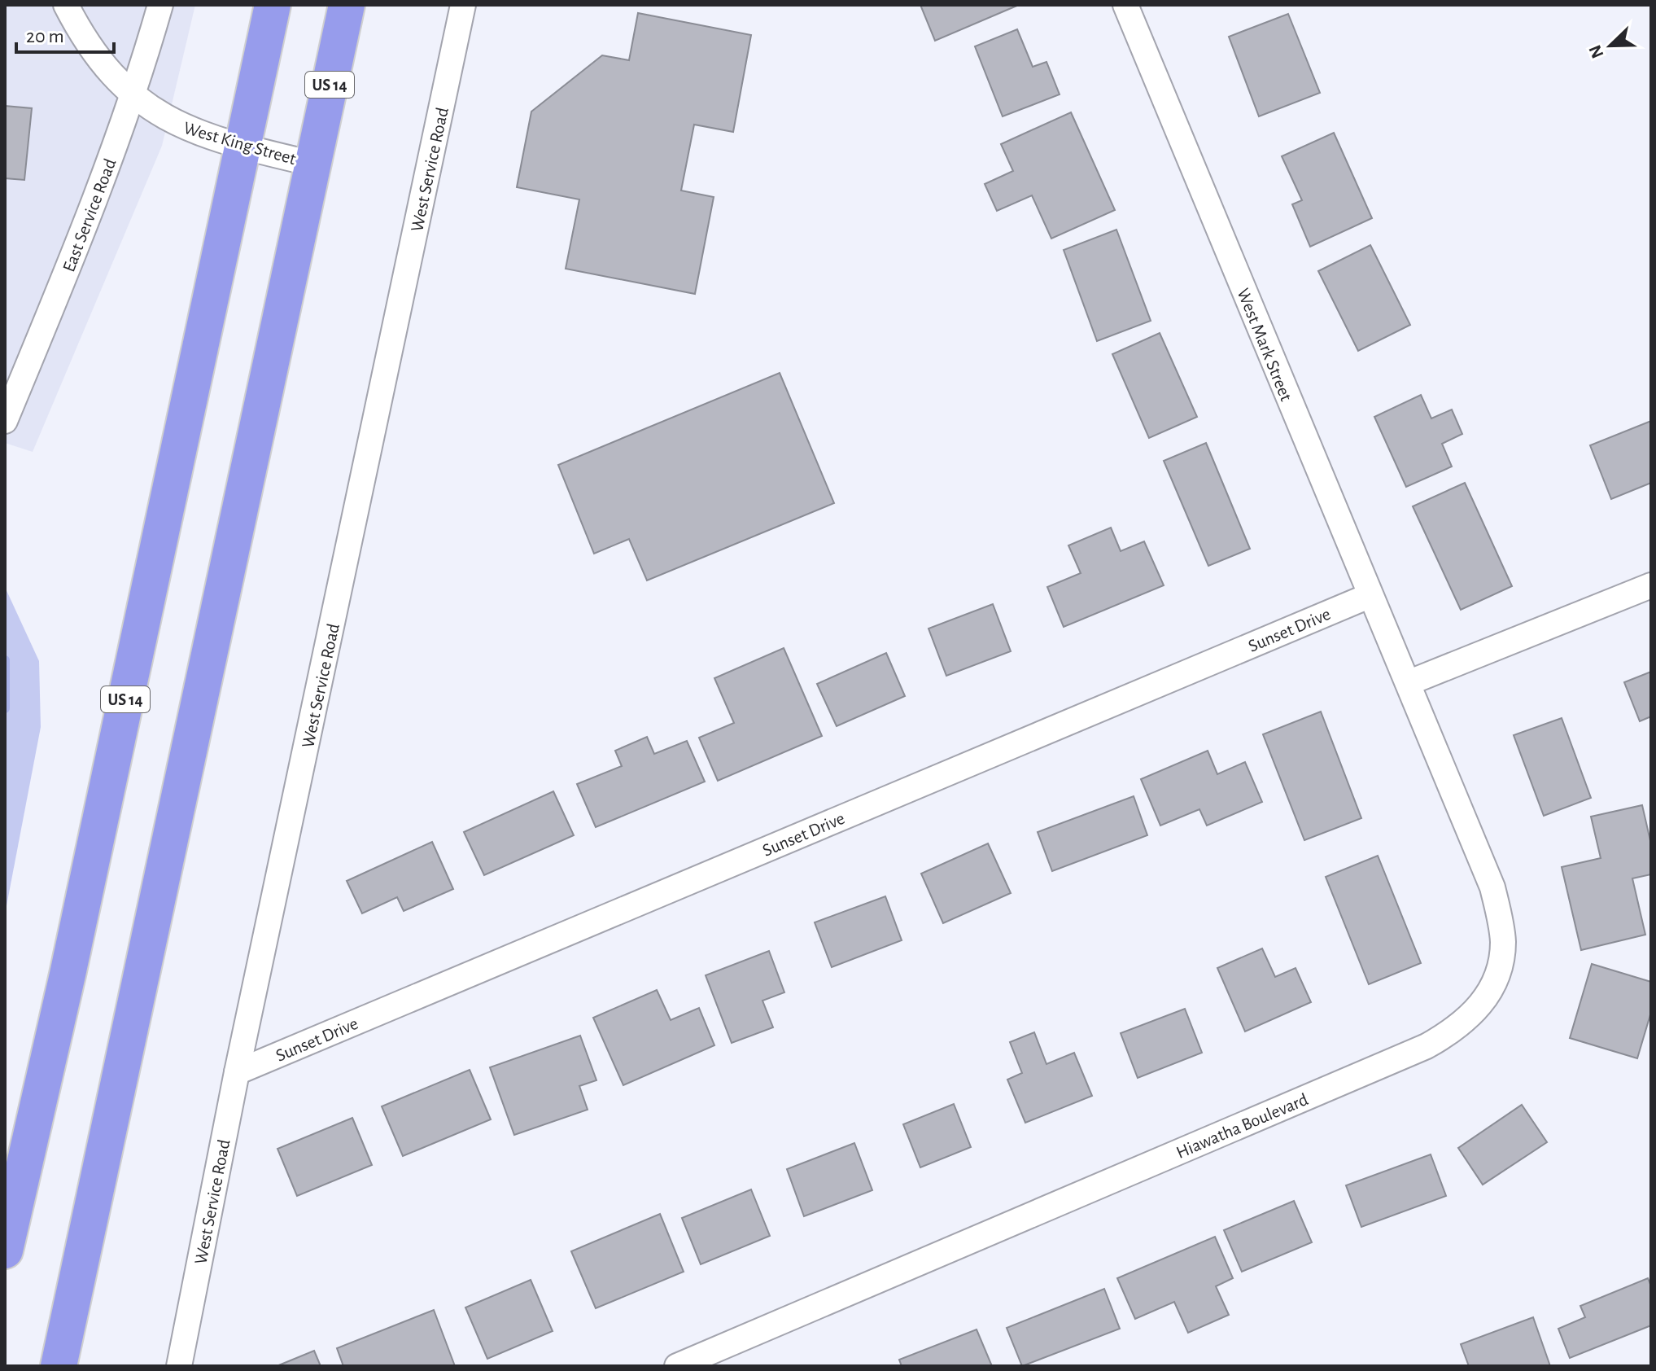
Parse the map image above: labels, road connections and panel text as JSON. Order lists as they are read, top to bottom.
{
  "streets": {
    "highway": ["US 14"],
    "street": [
      "West King Street",
      "West Service Road",
      "East Service Road",
      "West Mark Street",
      "Sunset Drive",
      "Hiawatha Boulevard"
    ]
  },
  "crossings": [
    ["US 14", "West King Street"],
    ["West King Street", "East Service Road"],
    ["West Service Road", "Sunset Drive"],
    ["West Mark Street", "Sunset Drive"],
    ["West Mark Street", "Hiawatha Boulevard"]
  ],
  "scale_bar": "20 m",
  "north": "bottom left"
}
